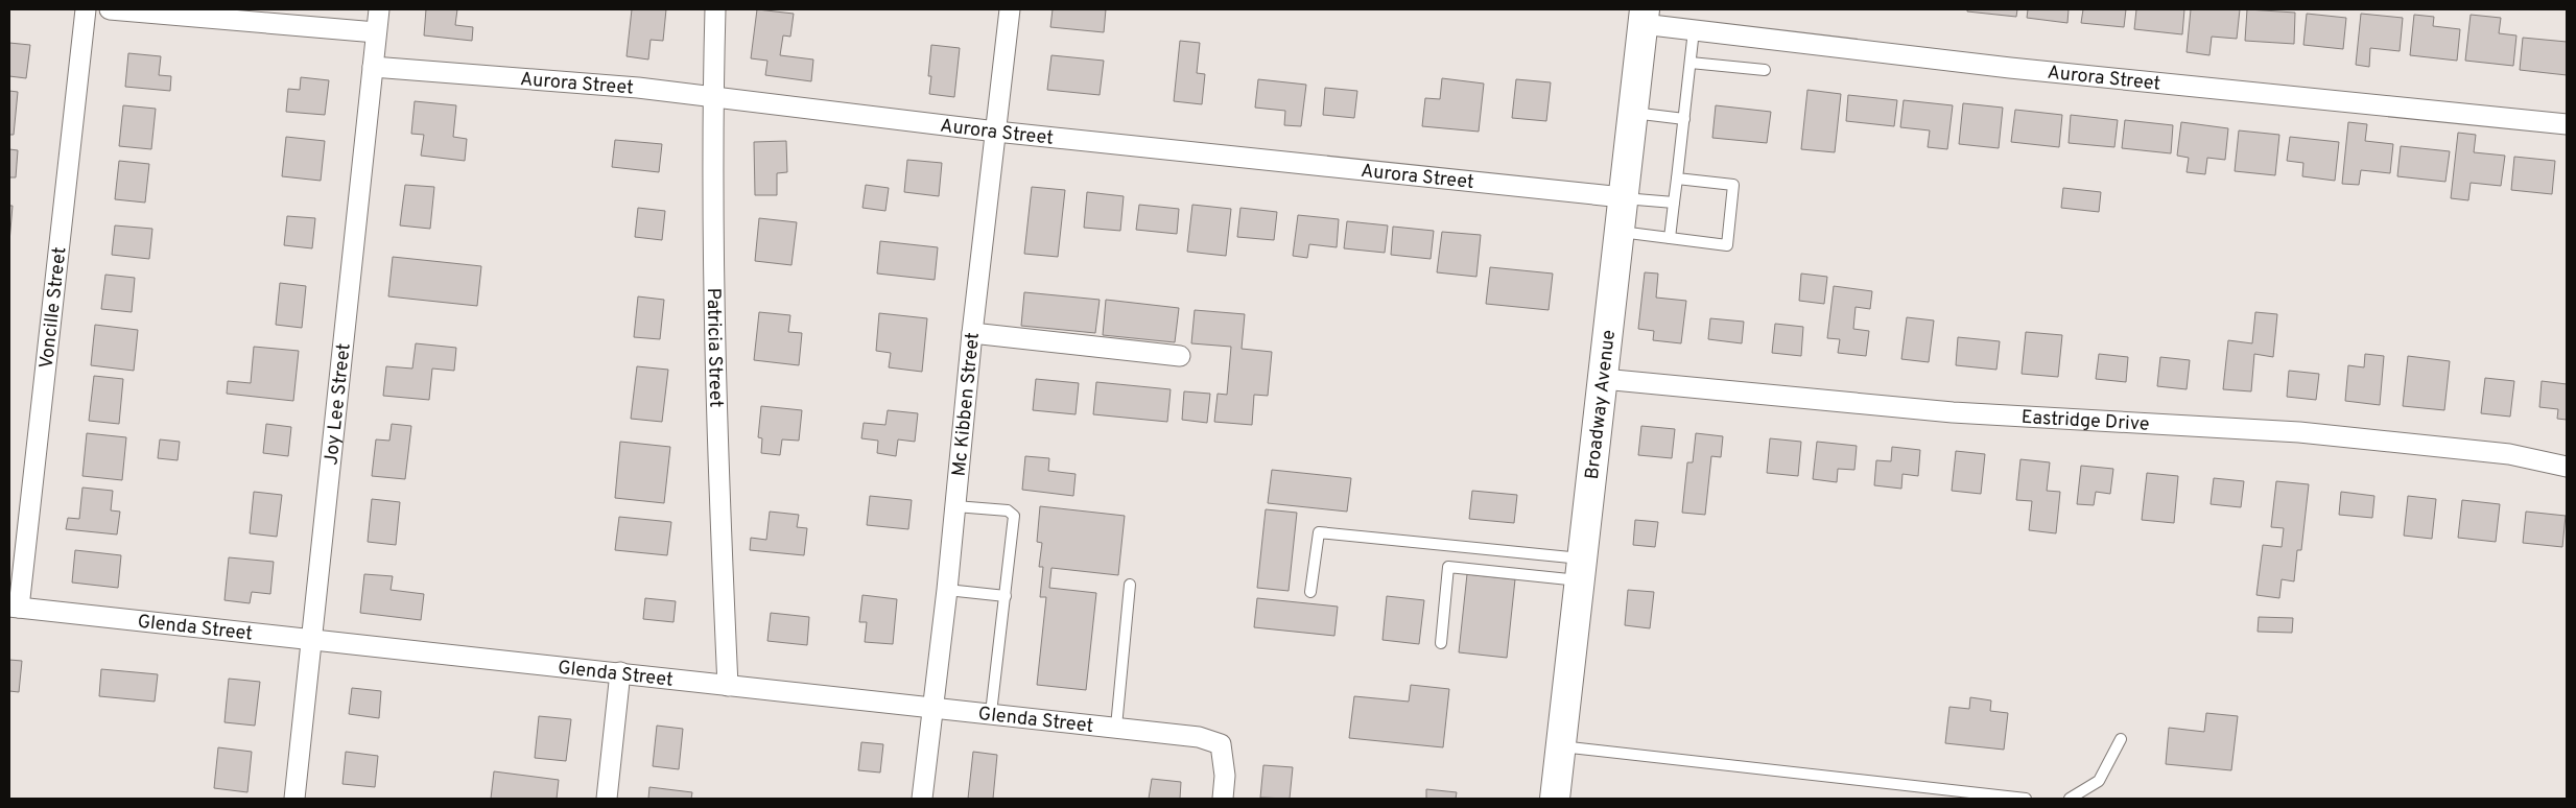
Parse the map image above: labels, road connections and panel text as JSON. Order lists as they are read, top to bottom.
{
  "streets": {
    "main road": ["Broadway Avenue"],
    "street": [
      "Aurora Street",
      "Voncille Street",
      "Patricia Street",
      "Joy Lee Street",
      "Mc Kibben Street",
      "Eastridge Drive",
      "Glenda Street"
    ]
  },
  "crossings": [
    ["Aurora Street", "Patricia Street"],
    ["Aurora Street", "Joy Lee Street"],
    ["Aurora Street", "Mc Kibben Street"],
    ["Aurora Street", "Broadway Avenue"],
    ["Voncille Street", "Glenda Street"],
    ["Patricia Street", "Glenda Street"],
    ["Joy Lee Street", "Glenda Street"],
    ["Mc Kibben Street", "Glenda Street"],
    ["Broadway Avenue", "Eastridge Drive"]
  ]
}
